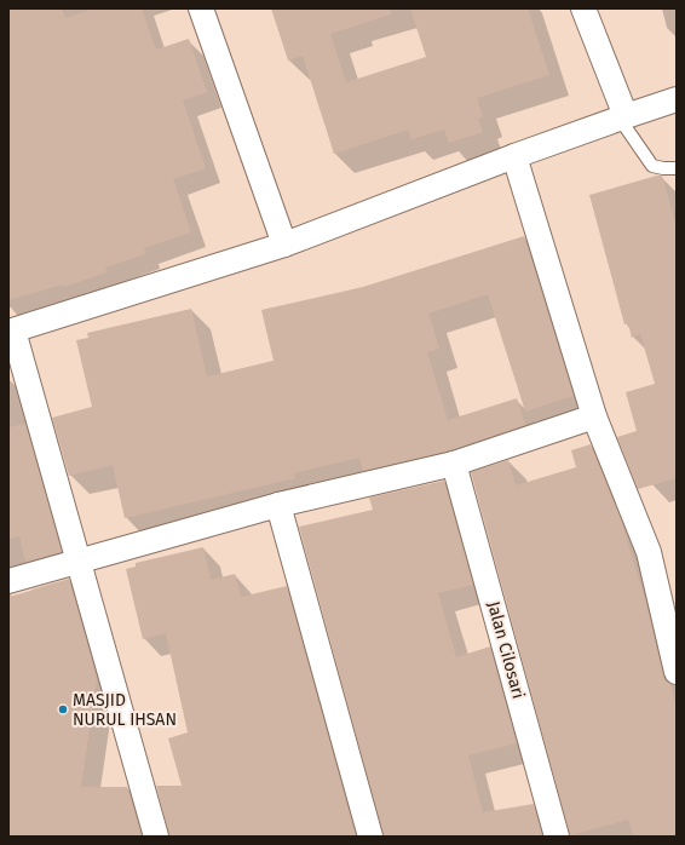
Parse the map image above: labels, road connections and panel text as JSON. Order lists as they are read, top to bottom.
{
  "streets": {
    "street": ["Jalan Cilosari"]
  },
  "places": ["MASJID NURUL IHSAN"]
}
